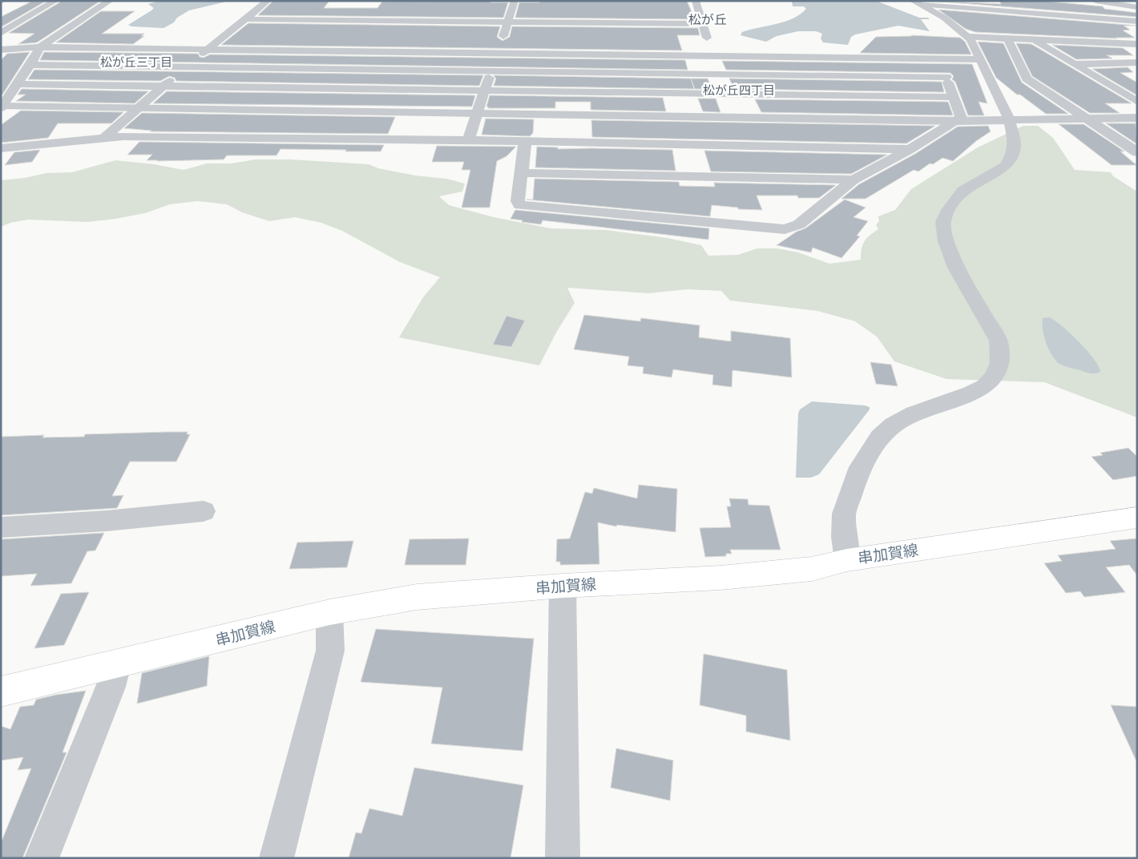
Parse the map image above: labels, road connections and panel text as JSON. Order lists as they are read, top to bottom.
{
  "streets": {
    "main road": ["串加賀線"]
  },
  "districts": ["松が丘", "松が丘三丁目", "松が丘四丁目"]
}
